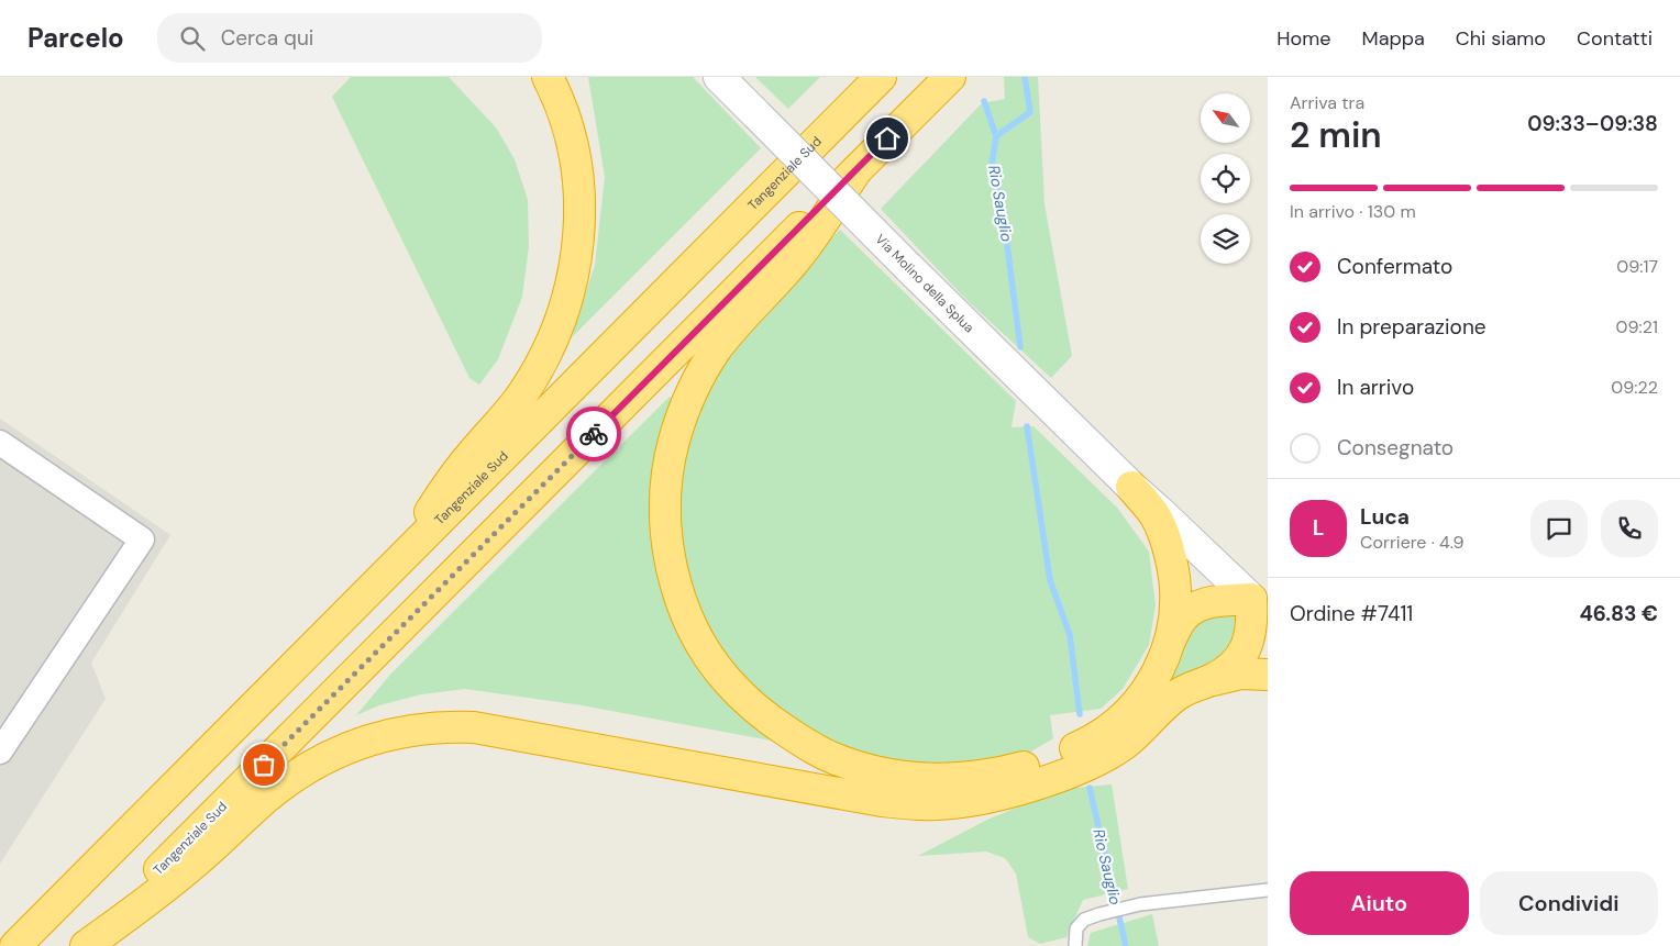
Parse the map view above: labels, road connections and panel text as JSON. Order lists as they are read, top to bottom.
{
  "streets": {
    "highway": ["Tangenziale Sud"],
    "street": ["Via Molino della Splua"]
  },
  "water": ["Rio Sauglio"],
  "north": "top left",
  "page": {
    "header": "Parcelo",
    "search": "Cerca qui",
    "nav": [
      "Home",
      "Mappa",
      "Chi siamo",
      "Contatti"
    ],
    "heading": ["2 min", "Arriva tra", "09:33–09:38"],
    "panel": [
      "Luca",
      "Corriere · 4.9",
      "Ordine #7411",
      "46.83 €"
    ],
    "bar": "In arrivo · 130 m",
    "list": [
      ["Confermato", "09:17"],
      ["In preparazione", "09:21"],
      ["In arrivo", "09:22"],
      "Consegnato"
    ],
    "round": "L",
    "buttons": ["Aiuto", "Condividi"]
  }
}
